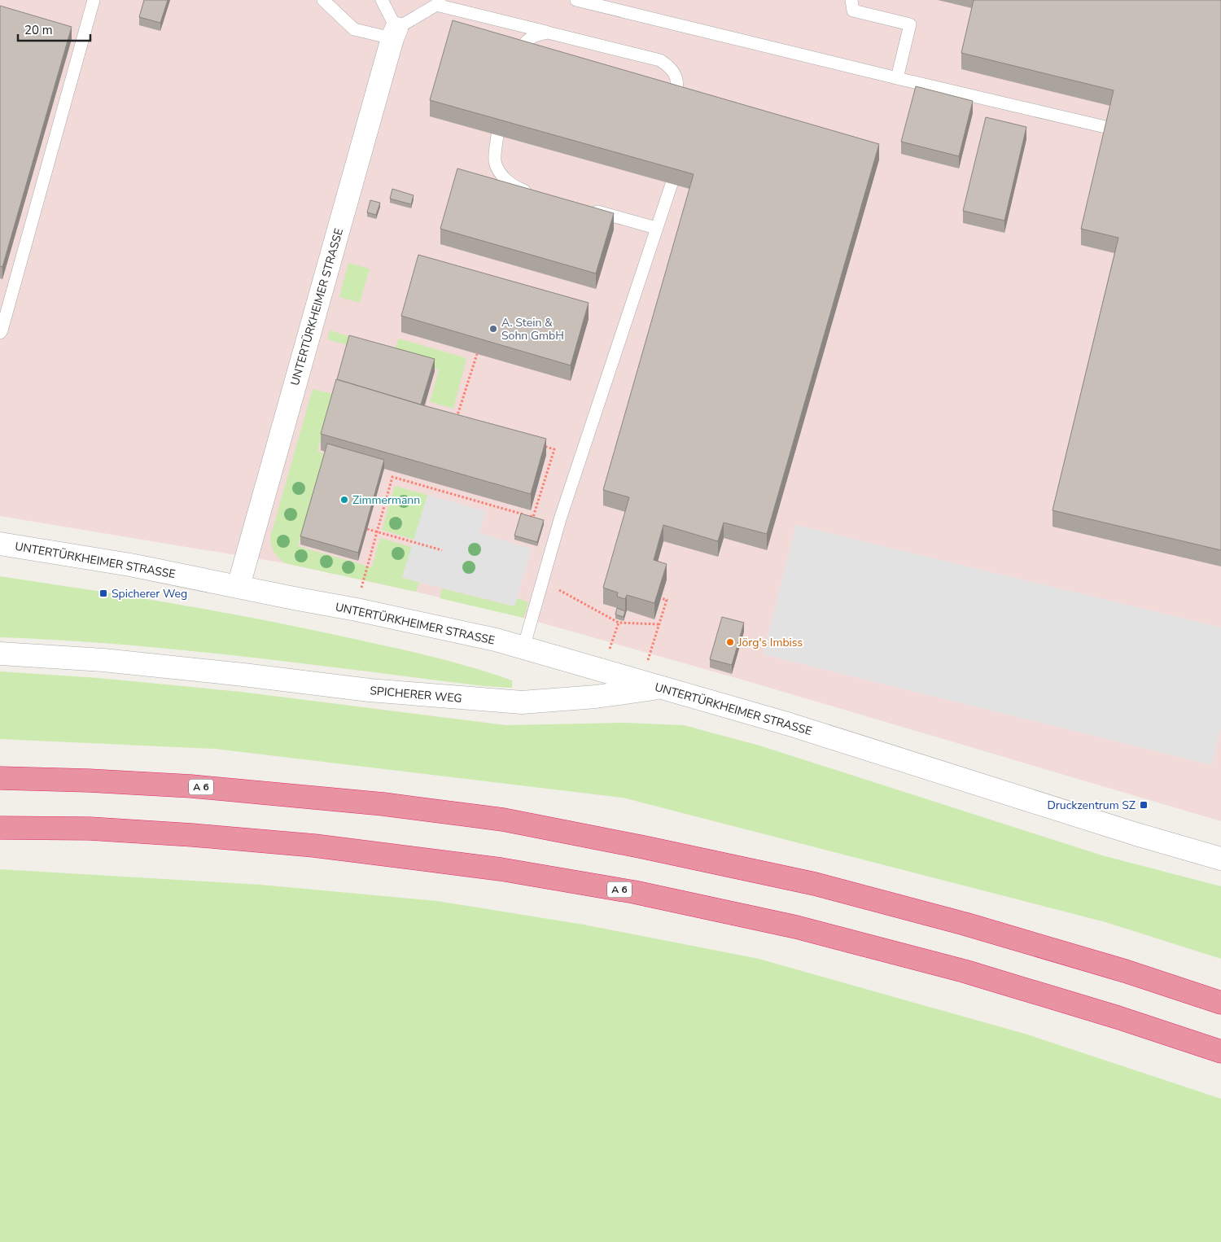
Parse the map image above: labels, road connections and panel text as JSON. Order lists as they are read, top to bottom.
{
  "streets": {
    "highway": ["A 6"],
    "street": ["UNTERTÜRKHEIMER STRASSE", "SPICHERER WEG"]
  },
  "crossings": [
    ["UNTERTÜRKHEIMER STRASSE", "SPICHERER WEG"]
  ],
  "places": {
    "other": ["A. Stein & Sohn GmbH", "Zimmermann", "Jörg's Imbiss"],
    "transit": ["Spicherer Weg", "Druckzentrum SZ"]
  },
  "scale_bar": "20 m"
}
